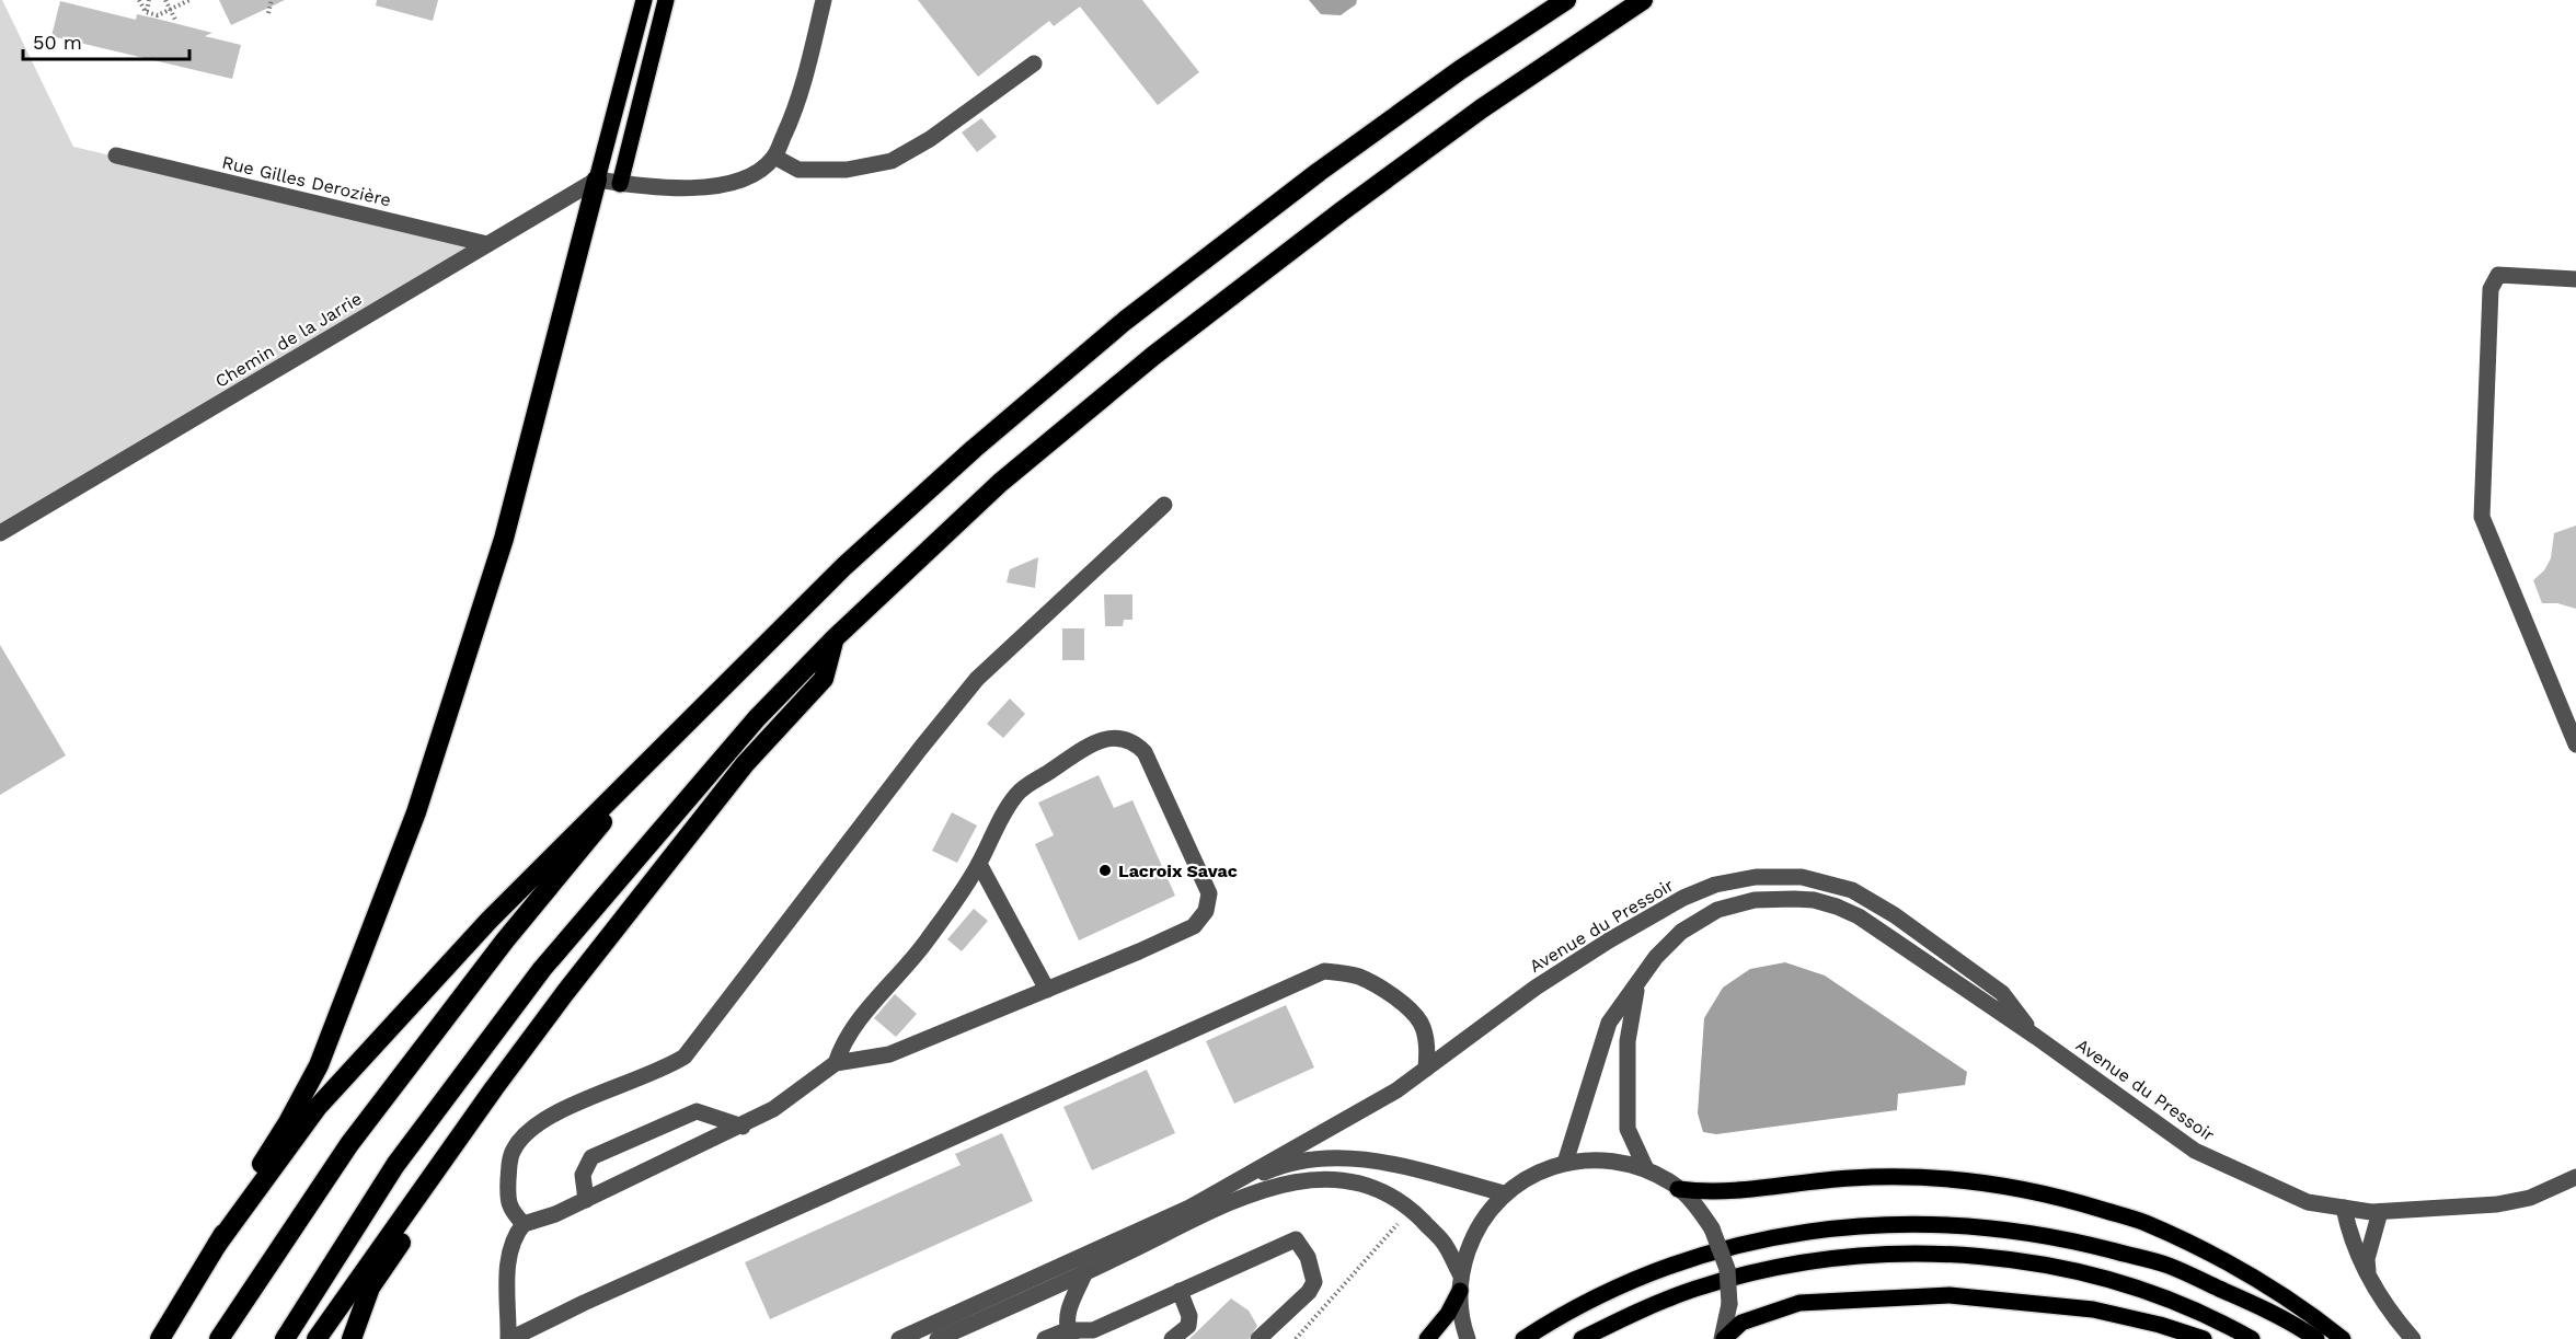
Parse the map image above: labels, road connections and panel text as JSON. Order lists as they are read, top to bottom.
{
  "streets": {
    "street": ["Rue Gilles Derozière", "Chemin de la Jarrie", "Avenue du Pressoir"]
  },
  "crossings": [
    ["Rue Gilles Derozière", "Chemin de la Jarrie"]
  ],
  "places": ["Lacroix Savac"],
  "scale_bar": "50 m"
}
